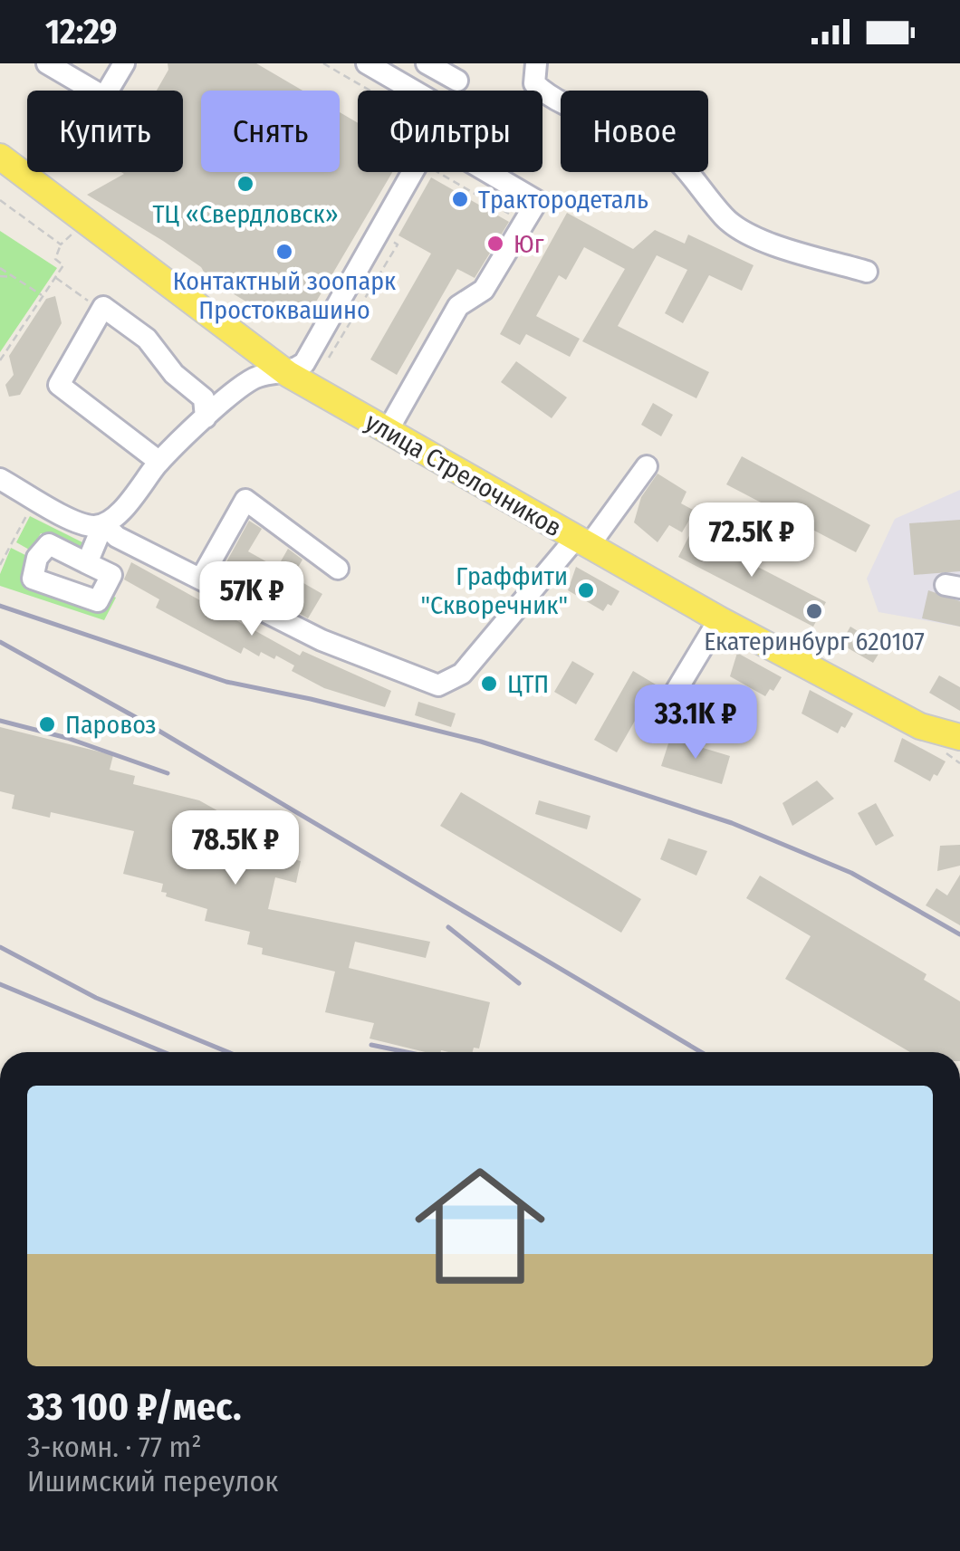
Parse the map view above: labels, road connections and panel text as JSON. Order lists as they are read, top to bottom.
{
  "streets": {
    "main road": ["улица Стрелочников"]
  },
  "places": [
    "ТЦ «Свердловск»",
    "Трактородеталь",
    "Юг",
    "Контактный зоопарк Простоквашино",
    "Граффити \"Скворечник\"",
    "Екатеринбург 620107",
    "ЦТП",
    "Паровоз"
  ],
  "page": {
    "status": "12:29",
    "chip": [
      "Купить",
      "Снять",
      "Фильтры",
      "Новое"
    ],
    "price": [
      "72.5K ₽",
      "57K ₽",
      "33.1K ₽",
      "78.5K ₽"
    ],
    "list": [
      {
        "name": "33 100 ₽/мес.",
        "note": "3-комн. · 77 m² · Ишимский переулок"
      }
    ]
  }
}
